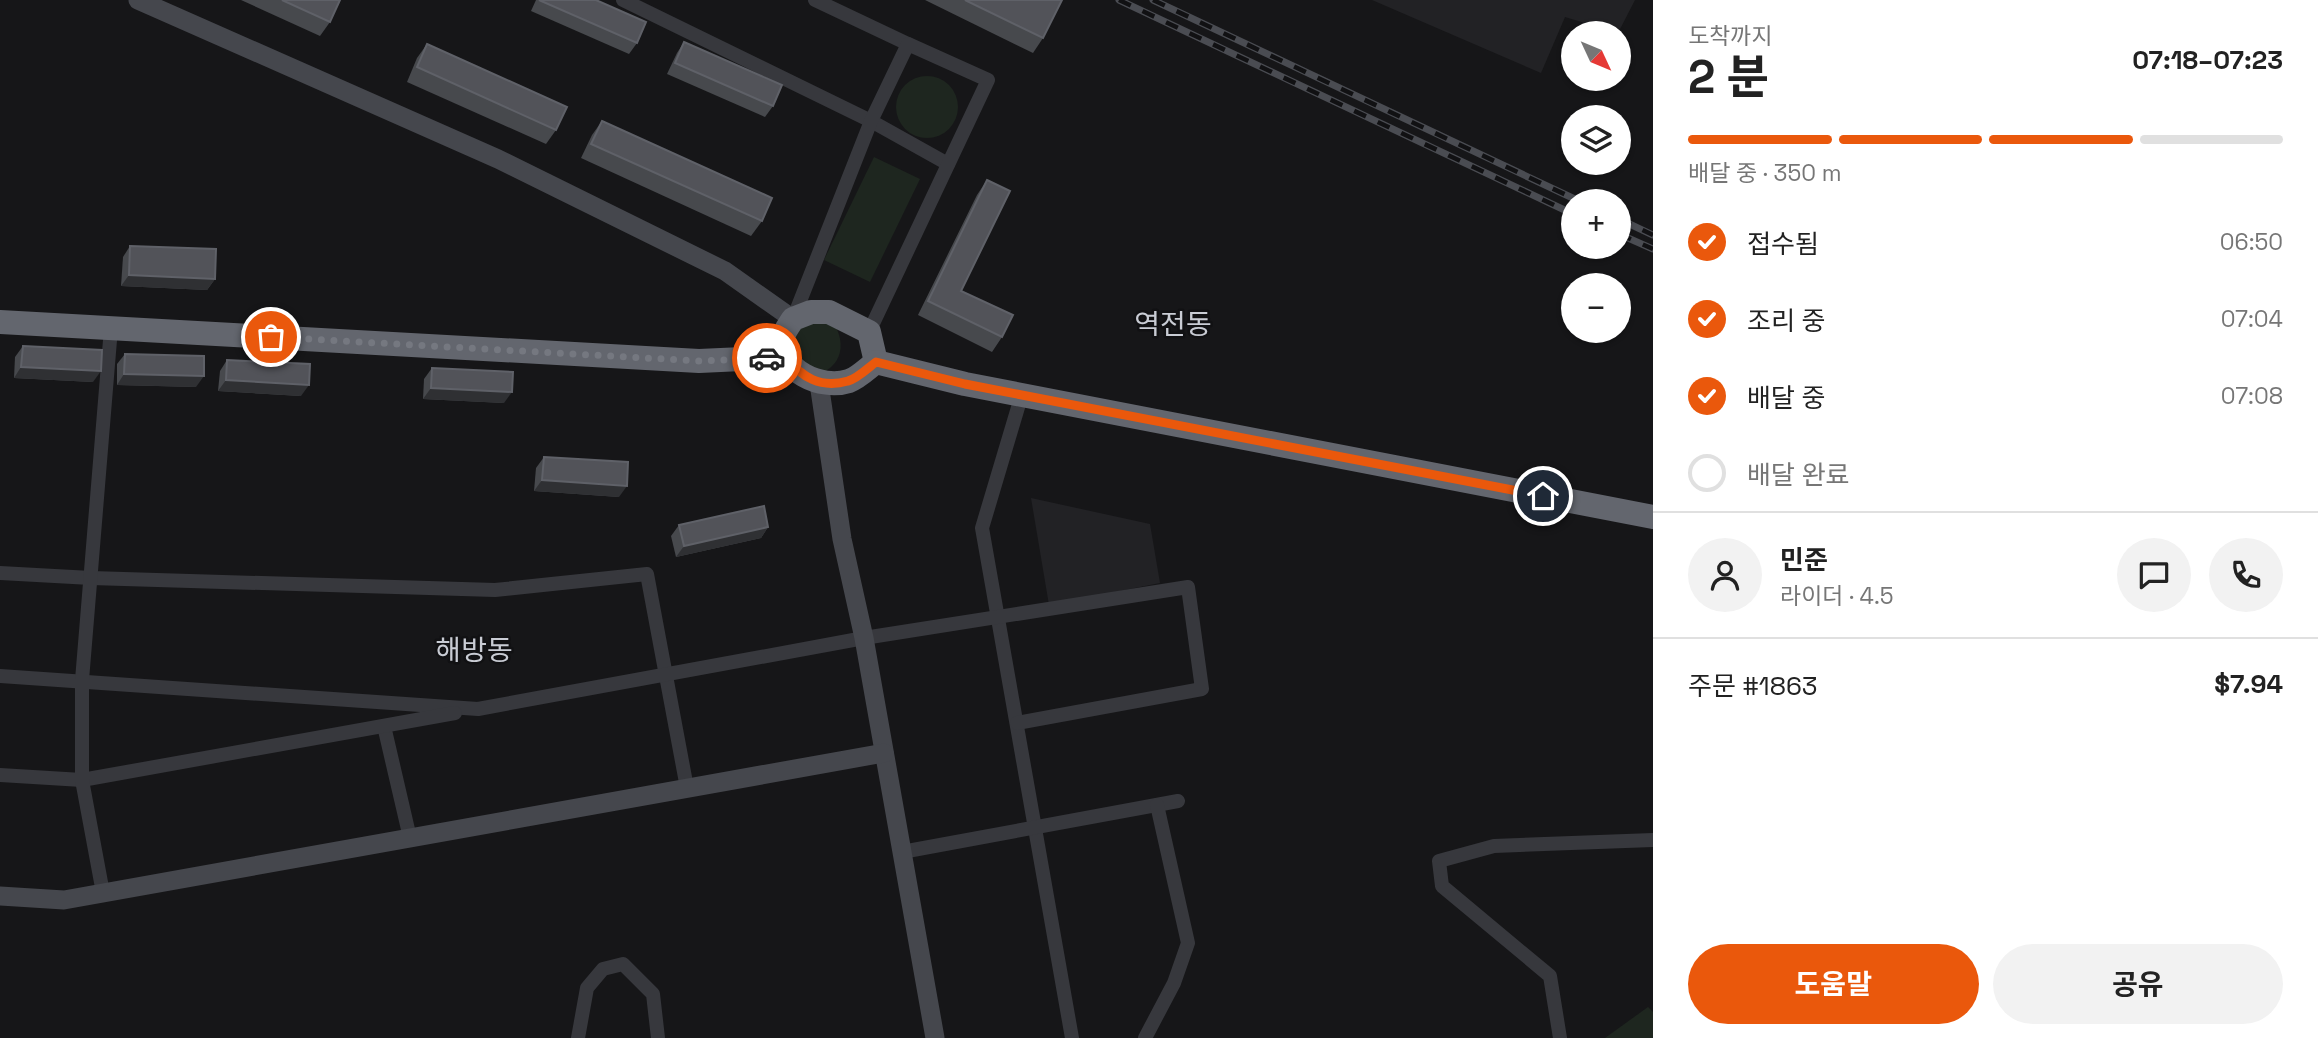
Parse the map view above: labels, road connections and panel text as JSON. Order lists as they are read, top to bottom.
{
  "districts": ["역전동", "해방동"],
  "north": "bottom right",
  "page": {
    "heading": ["2 분", "도착까지", "07:18–07:23"],
    "panel": [
      "민준",
      "라이더 · 4.5",
      "주문 #1863",
      "$7.94"
    ],
    "map_buttons": ["+", "−"],
    "bar": "배달 중 · 350 m",
    "list": [
      ["접수됨", "06:50"],
      ["조리 중", "07:04"],
      ["배달 중", "07:08"],
      "배달 완료"
    ],
    "buttons": ["도움말", "공유"]
  }
}
